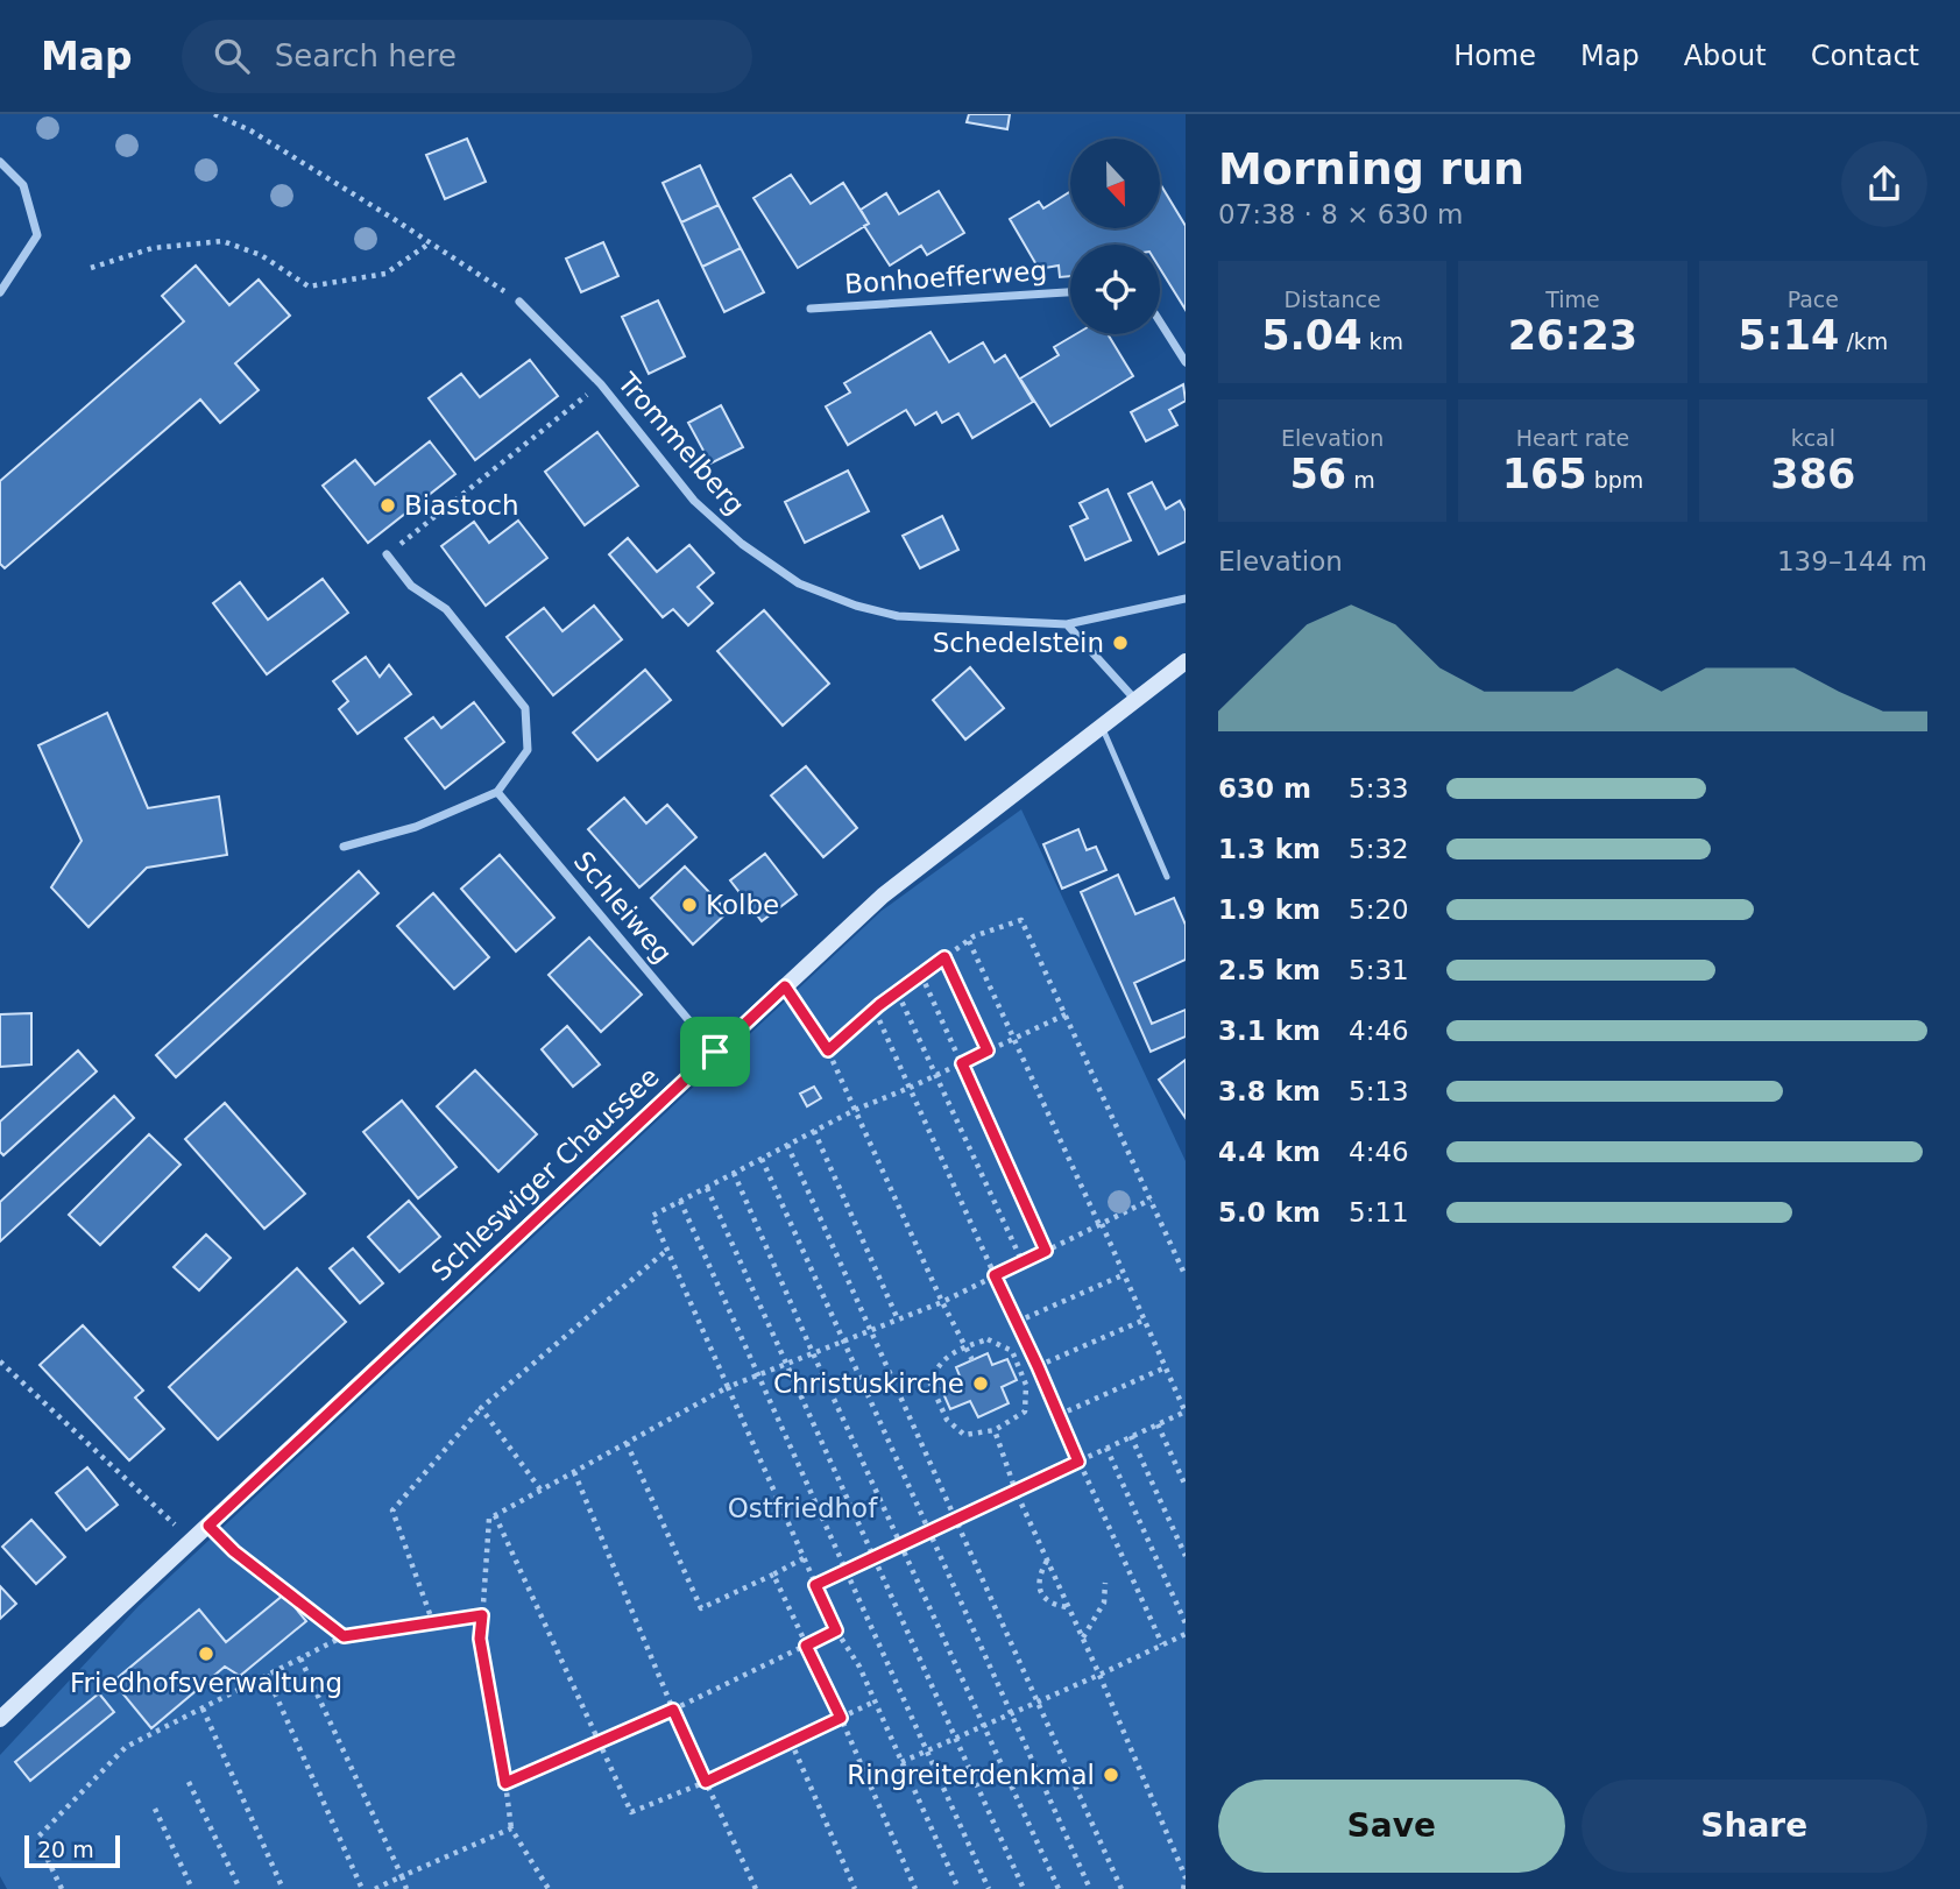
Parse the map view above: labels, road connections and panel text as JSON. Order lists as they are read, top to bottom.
{
  "streets": {
    "street": [
      "Bonhoefferweg",
      "Trommelberg",
      "Schleiweg",
      "Schleswiger Chaussee"
    ]
  },
  "crossings": [
    ["Schleiweg", "Schleswiger Chaussee"]
  ],
  "parks": ["Ostfriedhof"],
  "places": [
    "Biastoch",
    "Schedelstein",
    "Kolbe",
    "Christuskirche",
    "Friedhofsverwaltung",
    "Ringreiterdenkmal"
  ],
  "scale_bar": "20 m",
  "north": "bottom",
  "page": {
    "header": "Map",
    "search": "Search here",
    "nav": [
      "Home",
      "Map",
      "About",
      "Contact"
    ],
    "heading": ["Morning run", "07:38 · 8 × 630 m"],
    "stats": [
      ["Distance", "5.04 km"],
      ["Time", "26:23"],
      ["Pace", "5:14 /km"],
      ["Elevation", "56 m"],
      ["Heart rate", "165 bpm"],
      ["kcal", "386"]
    ],
    "chart": ["Elevation", "139–144 m"],
    "list": [
      {
        "name": "630 m",
        "note": "5:33"
      },
      {
        "name": "1.3 km",
        "note": "5:32"
      },
      {
        "name": "1.9 km",
        "note": "5:20"
      },
      {
        "name": "2.5 km",
        "note": "5:31"
      },
      {
        "name": "3.1 km",
        "note": "4:46"
      },
      {
        "name": "3.8 km",
        "note": "5:13"
      },
      {
        "name": "4.4 km",
        "note": "4:46"
      },
      {
        "name": "5.0 km",
        "note": "5:11"
      }
    ],
    "buttons": ["Save", "Share"],
    "scale": "20 m"
  }
}
